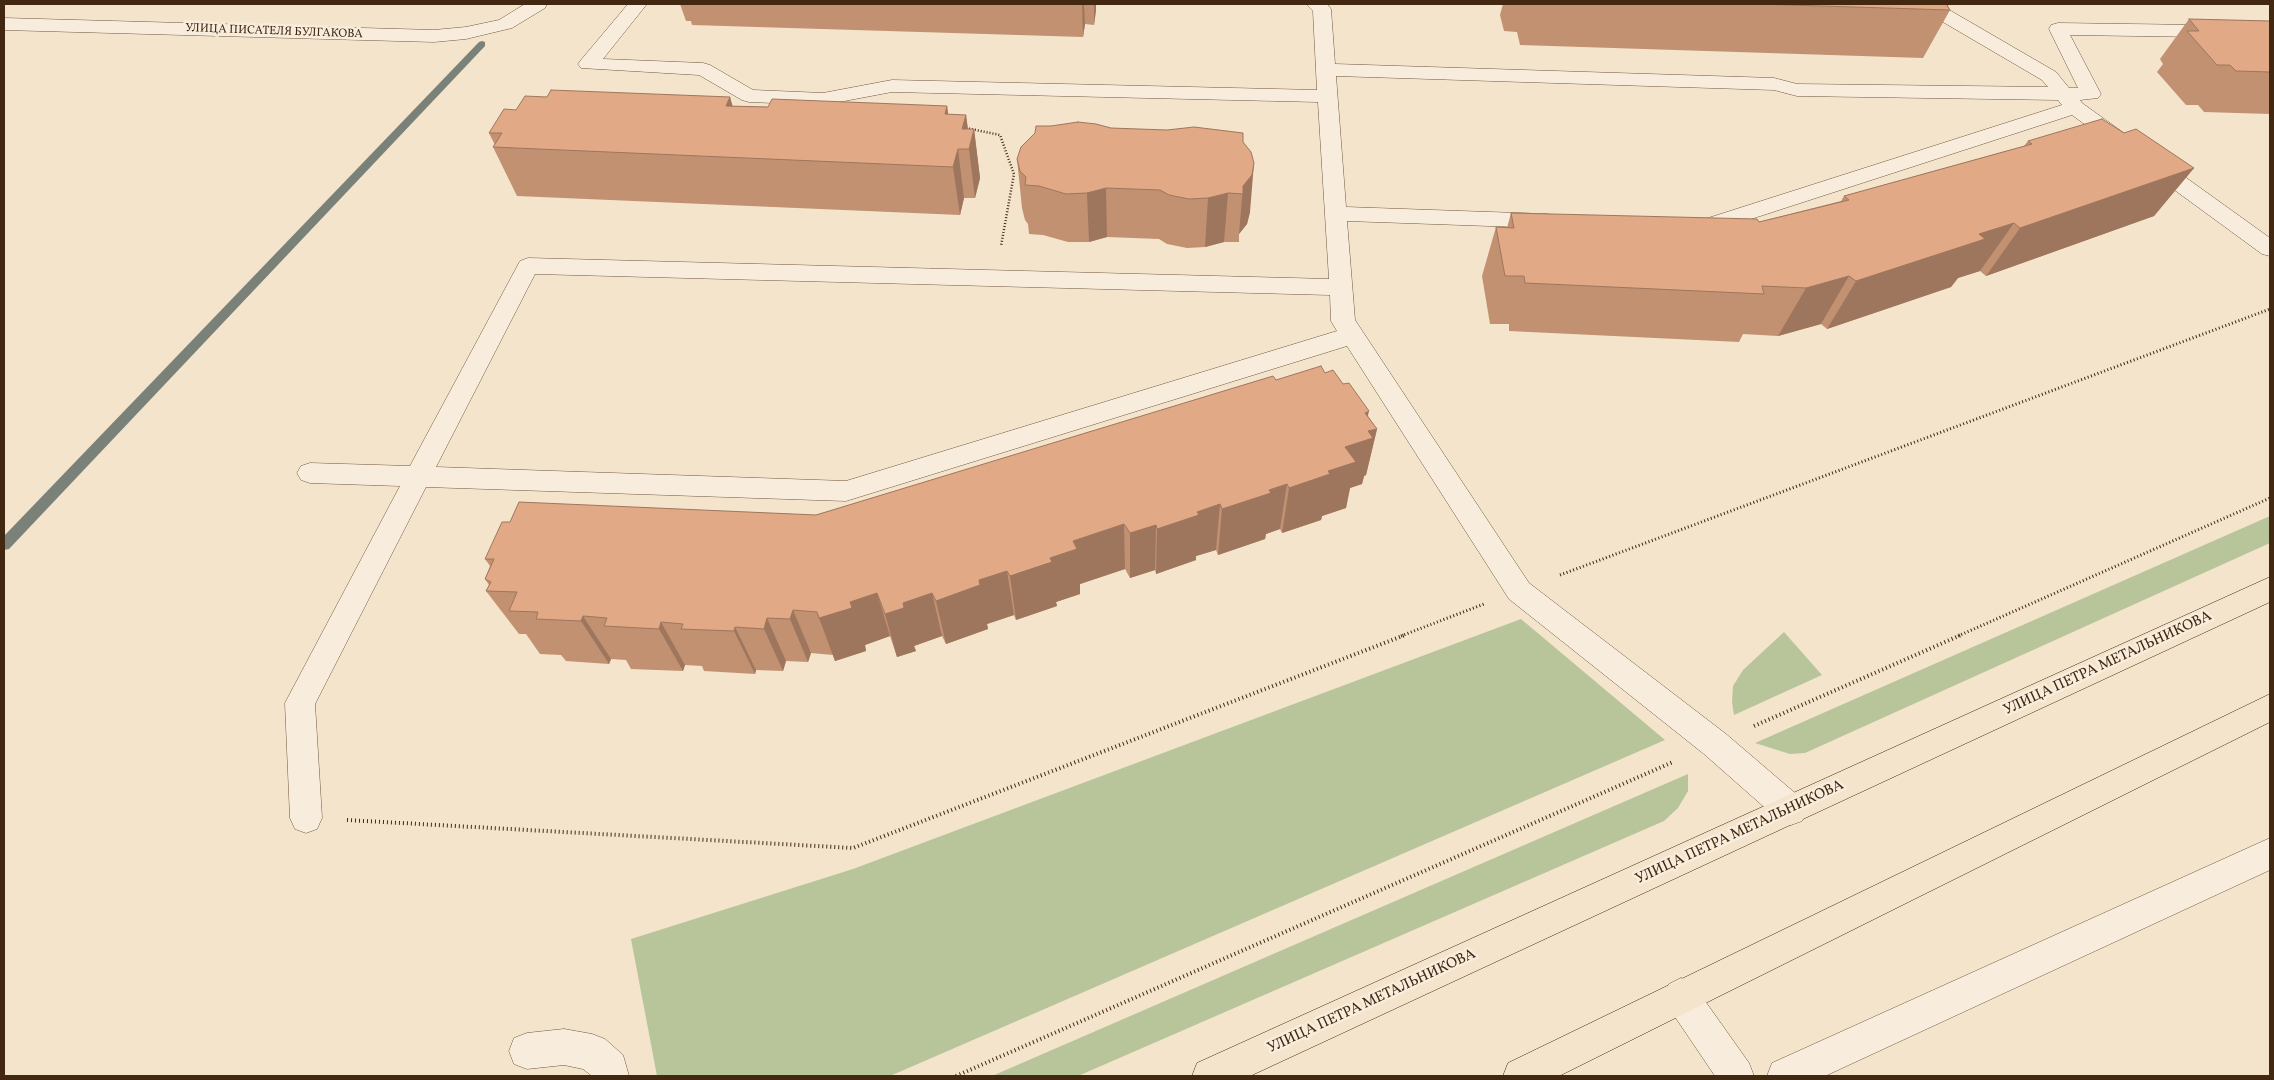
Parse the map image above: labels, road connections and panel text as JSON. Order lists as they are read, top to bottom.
{
  "streets": {
    "main road": ["УЛИЦА ПЕТРА МЕТАЛЬНИКОВА"],
    "street": ["УЛИЦА ПИСАТЕЛЯ БУЛГАКОВА"]
  }
}
